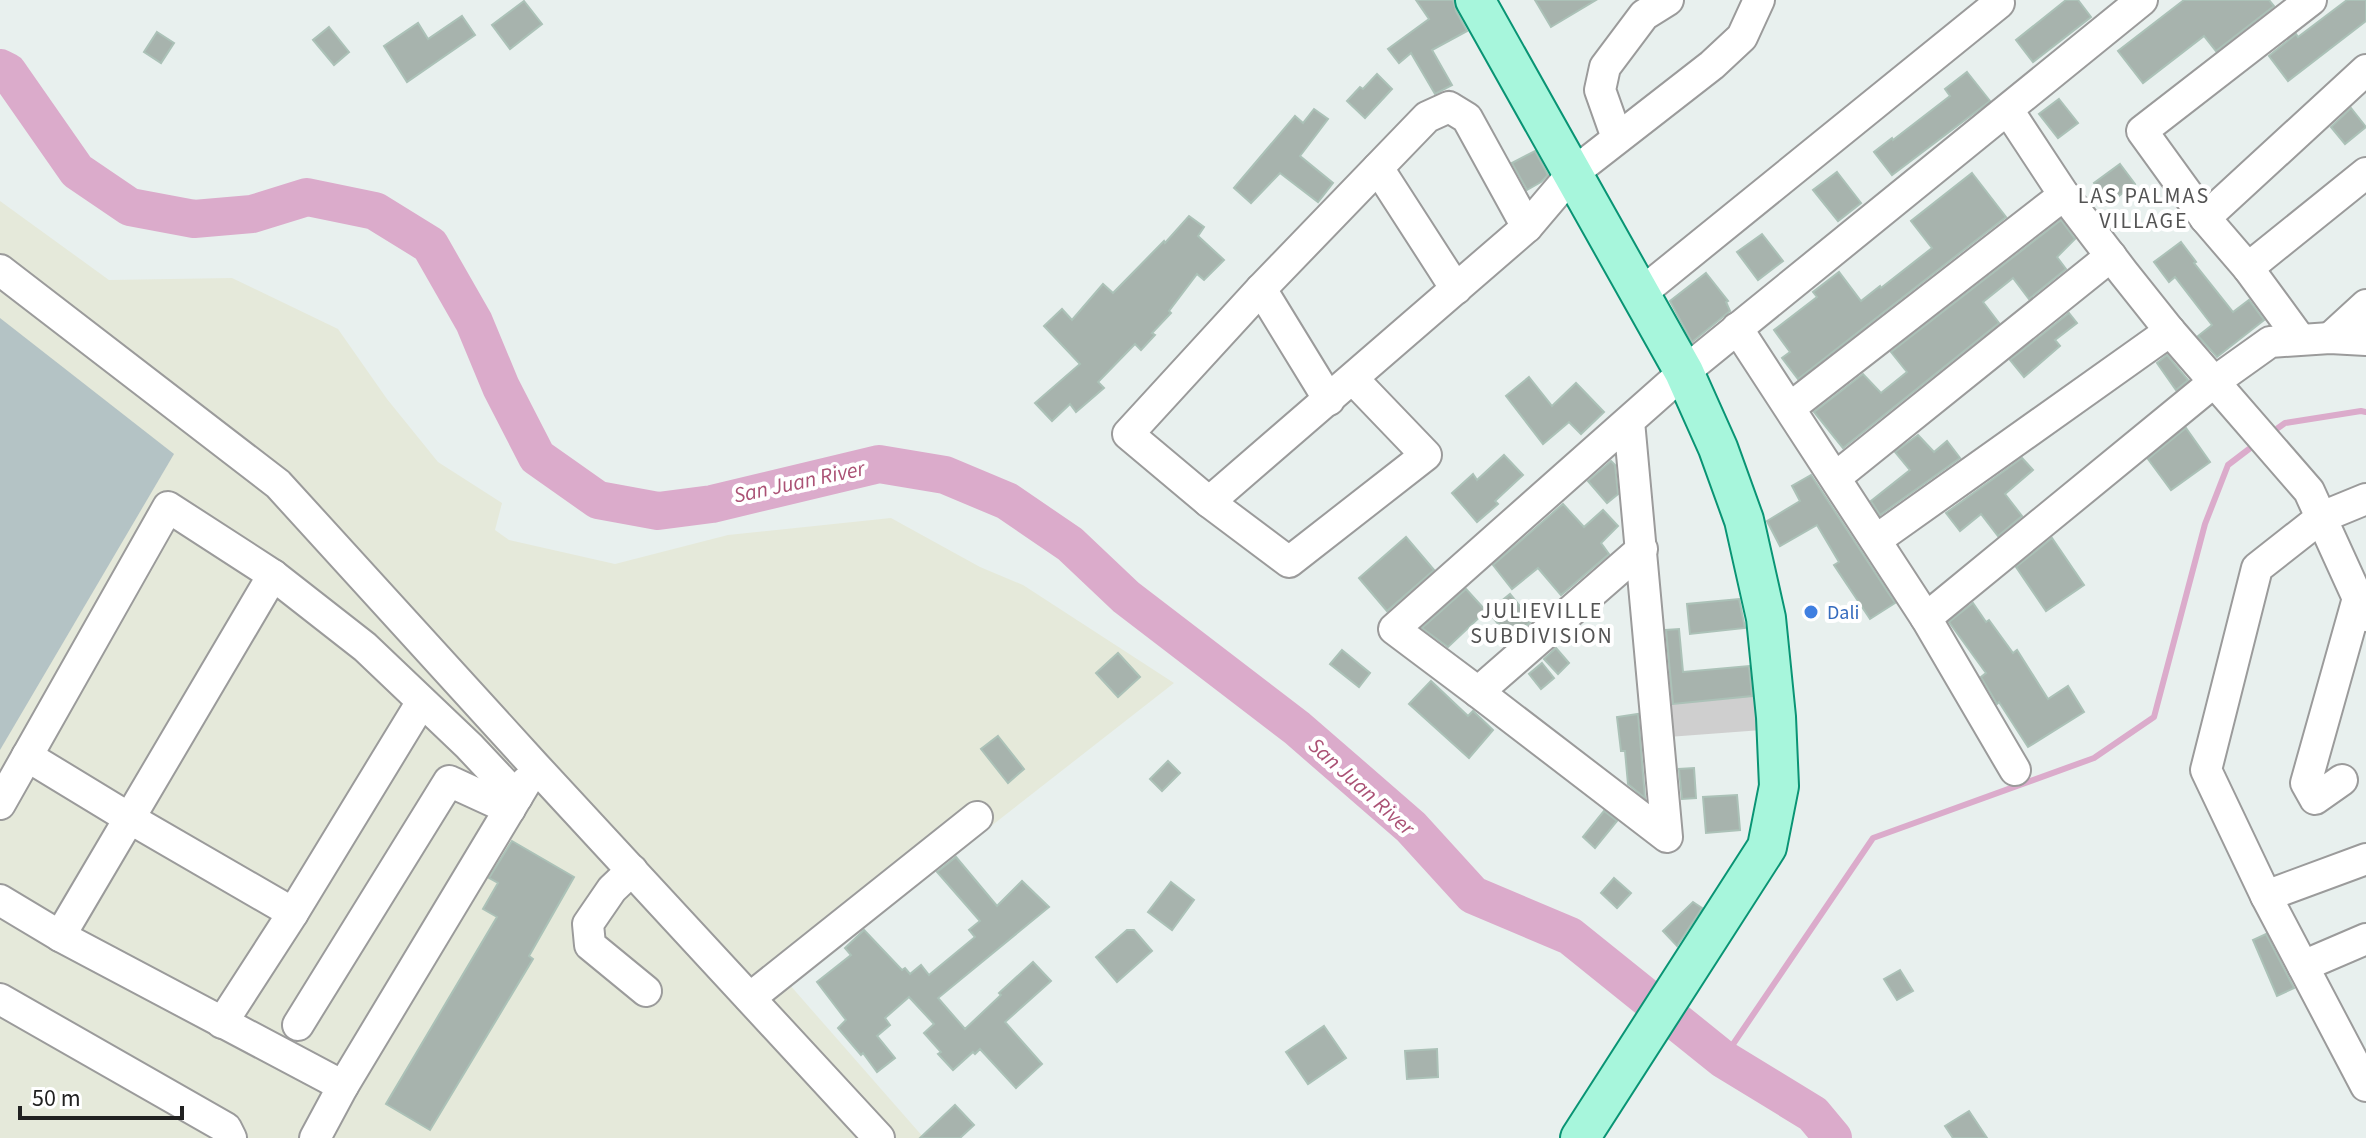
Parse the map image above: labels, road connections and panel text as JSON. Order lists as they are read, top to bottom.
{
  "districts": ["LAS PALMAS VILLAGE", "JULIEVILLE SUBDIVISION"],
  "water": ["San Juan River"],
  "places": ["Dali"],
  "scale_bar": "50 m"
}
